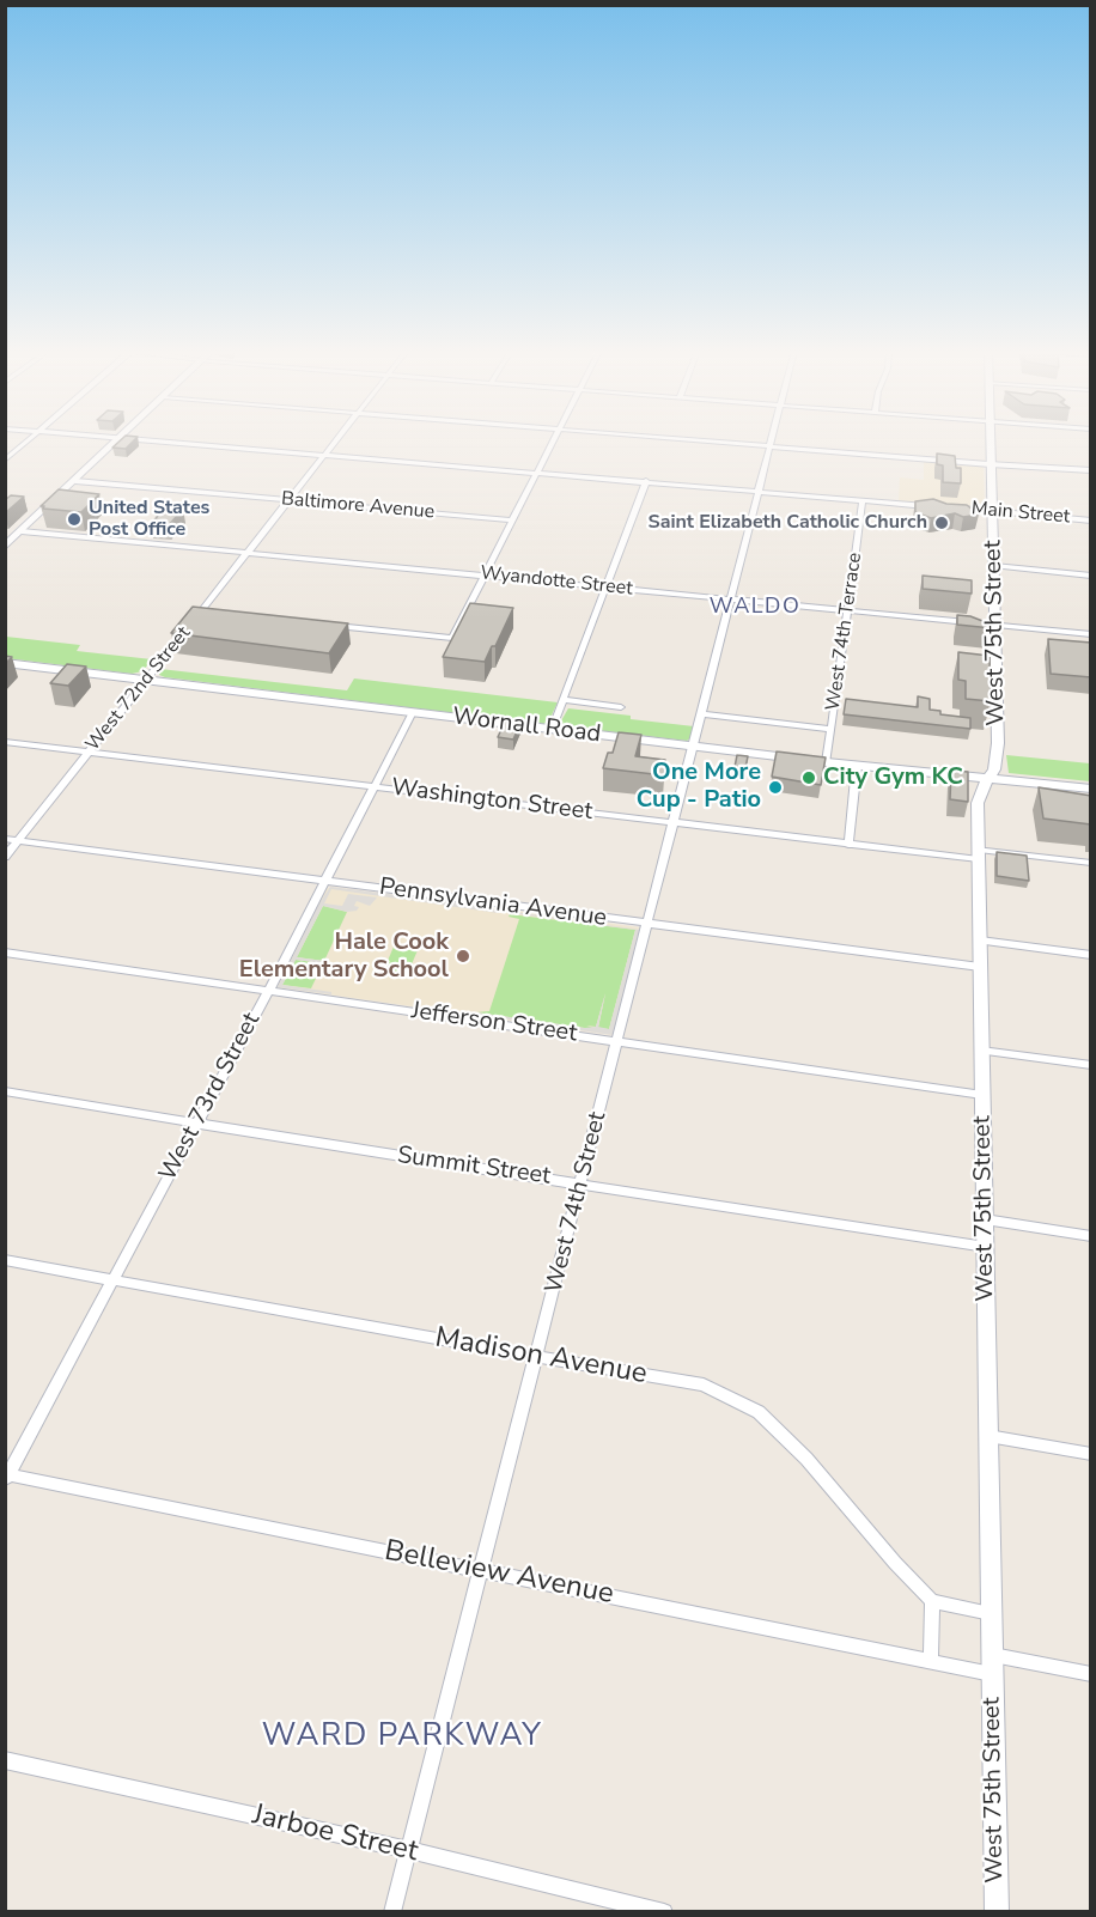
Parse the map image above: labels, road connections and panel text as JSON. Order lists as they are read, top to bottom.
{
  "streets": {
    "main road": ["West 75th Street", "Wornall Road"],
    "street": [
      "Baltimore Avenue",
      "Main Street",
      "Wyandotte Street",
      "West 74th Terrace",
      "West 72nd Street",
      "Washington Street",
      "Pennsylvania Avenue",
      "Jefferson Street",
      "West 73rd Street",
      "Summit Street",
      "West 74th Street",
      "Madison Avenue",
      "Belleview Avenue",
      "Jarboe Street"
    ]
  },
  "crossings": [
    ["Baltimore Avenue", "West 72nd Street"],
    ["Main Street", "West 75th Street"],
    ["Wyandotte Street", "West 74th Terrace"],
    ["Wyandotte Street", "West 75th Street"],
    ["Wyandotte Street", "West 72nd Street"],
    ["Wyandotte Street", "West 74th Street"],
    ["West 74th Terrace", "Wornall Road"],
    ["West 75th Street", "Wornall Road"],
    ["West 75th Street", "Washington Street"],
    ["West 75th Street", "Pennsylvania Avenue"],
    ["West 75th Street", "Jefferson Street"],
    ["West 75th Street", "Summit Street"],
    ["West 75th Street", "Belleview Avenue"],
    ["West 72nd Street", "Wornall Road"],
    ["West 72nd Street", "Washington Street"],
    ["West 72nd Street", "Pennsylvania Avenue"],
    ["Wornall Road", "West 73rd Street"],
    ["Wornall Road", "West 74th Street"],
    ["Washington Street", "West 73rd Street"],
    ["Washington Street", "West 74th Street"],
    ["Pennsylvania Avenue", "West 73rd Street"],
    ["Pennsylvania Avenue", "West 74th Street"],
    ["Jefferson Street", "West 73rd Street"],
    ["Jefferson Street", "West 74th Street"],
    ["West 73rd Street", "Summit Street"],
    ["West 73rd Street", "Madison Avenue"],
    ["West 73rd Street", "Belleview Avenue"],
    ["Summit Street", "West 74th Street"],
    ["West 74th Street", "Madison Avenue"],
    ["West 74th Street", "Belleview Avenue"],
    ["West 74th Street", "Jarboe Street"]
  ],
  "districts": ["WALDO", "WARD PARKWAY"],
  "places": [
    "United States Post Office",
    "Saint Elizabeth Catholic Church",
    "City Gym KC",
    "One More Cup - Patio",
    "Hale Cook Elementary School"
  ]
}
